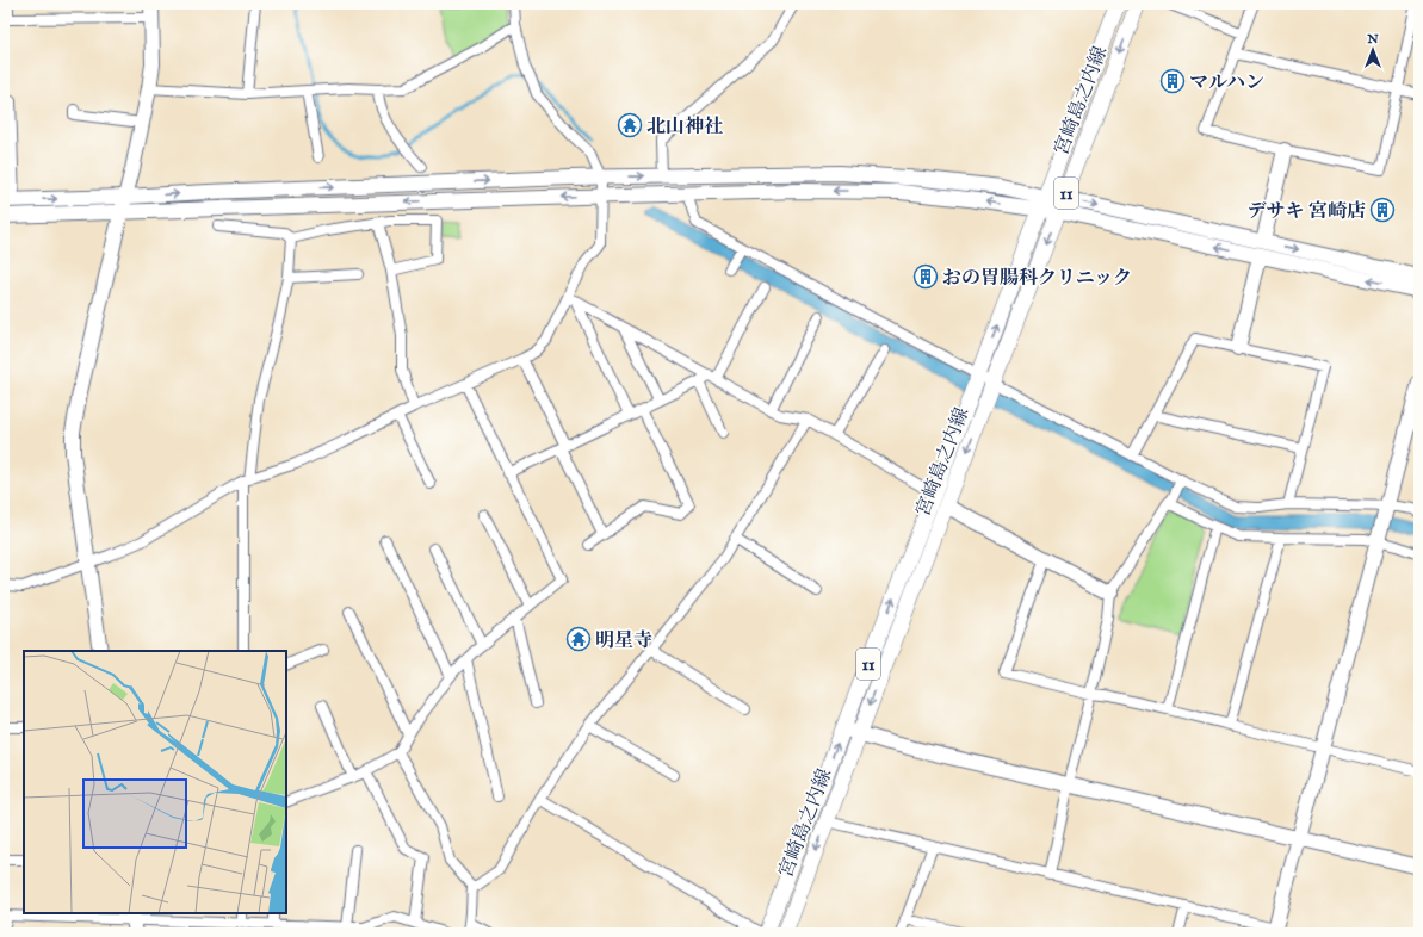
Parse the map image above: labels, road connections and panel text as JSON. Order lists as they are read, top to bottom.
{
  "streets": {
    "main road": ["宮崎島之内線", "11"]
  },
  "places": {
    "building": ["マルハン", "デサキ 宮崎店", "おの胃腸科クリニック"],
    "temple": ["北山神社", "明星寺"]
  },
  "north": "top"
}
